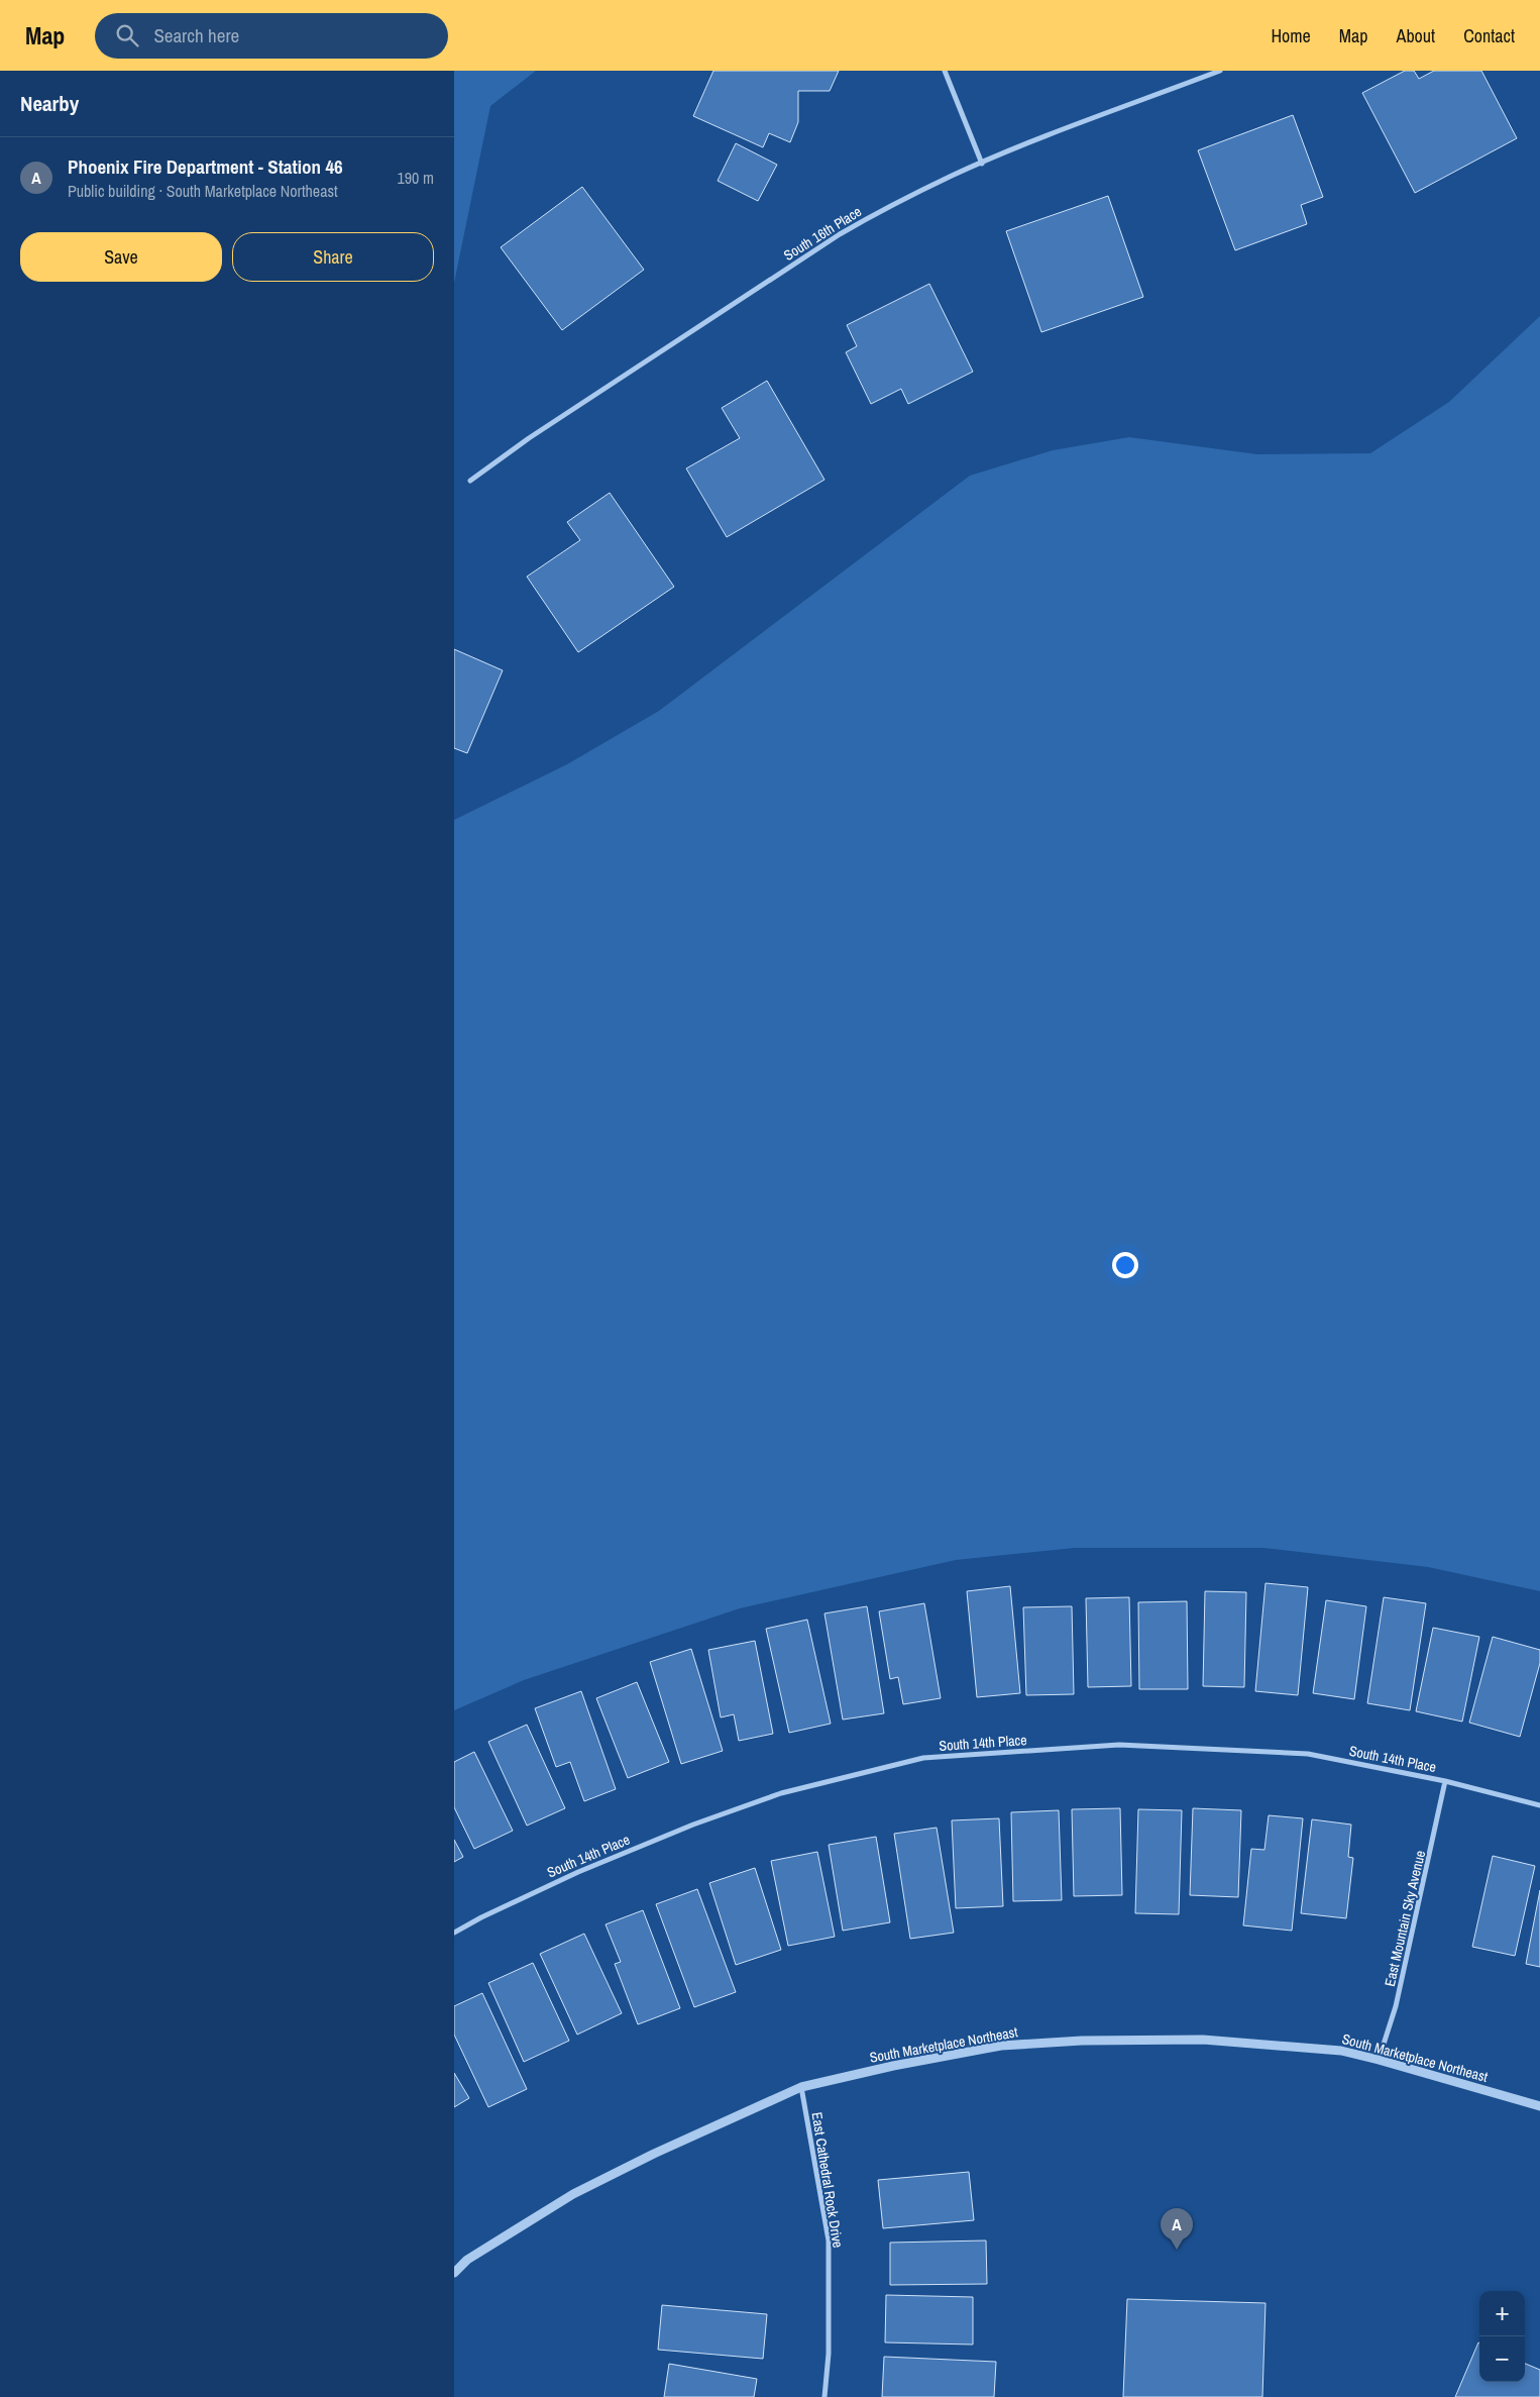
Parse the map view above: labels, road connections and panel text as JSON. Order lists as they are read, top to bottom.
{
  "streets": {
    "street": [
      "South 16th Place",
      "South 14th Place",
      "East Mountain Sky Avenue",
      "South Marketplace Northeast",
      "East Cathedral Rock Drive"
    ]
  },
  "crossings": [
    ["South 14th Place", "East Mountain Sky Avenue"],
    ["East Mountain Sky Avenue", "South Marketplace Northeast"],
    ["South Marketplace Northeast", "East Cathedral Rock Drive"]
  ],
  "page": {
    "header": "Map",
    "search": "Search here",
    "nav": [
      "Home",
      "Map",
      "About",
      "Contact"
    ],
    "heading": "Nearby",
    "list": [
      {
        "mark": "A",
        "name": "Phoenix Fire Department - Station 46",
        "note": "Public building · South Marketplace Northeast",
        "value": "190 m"
      }
    ],
    "buttons": ["Save", "Share"],
    "pins": "A",
    "map_buttons": ["+", "−"]
  }
}
